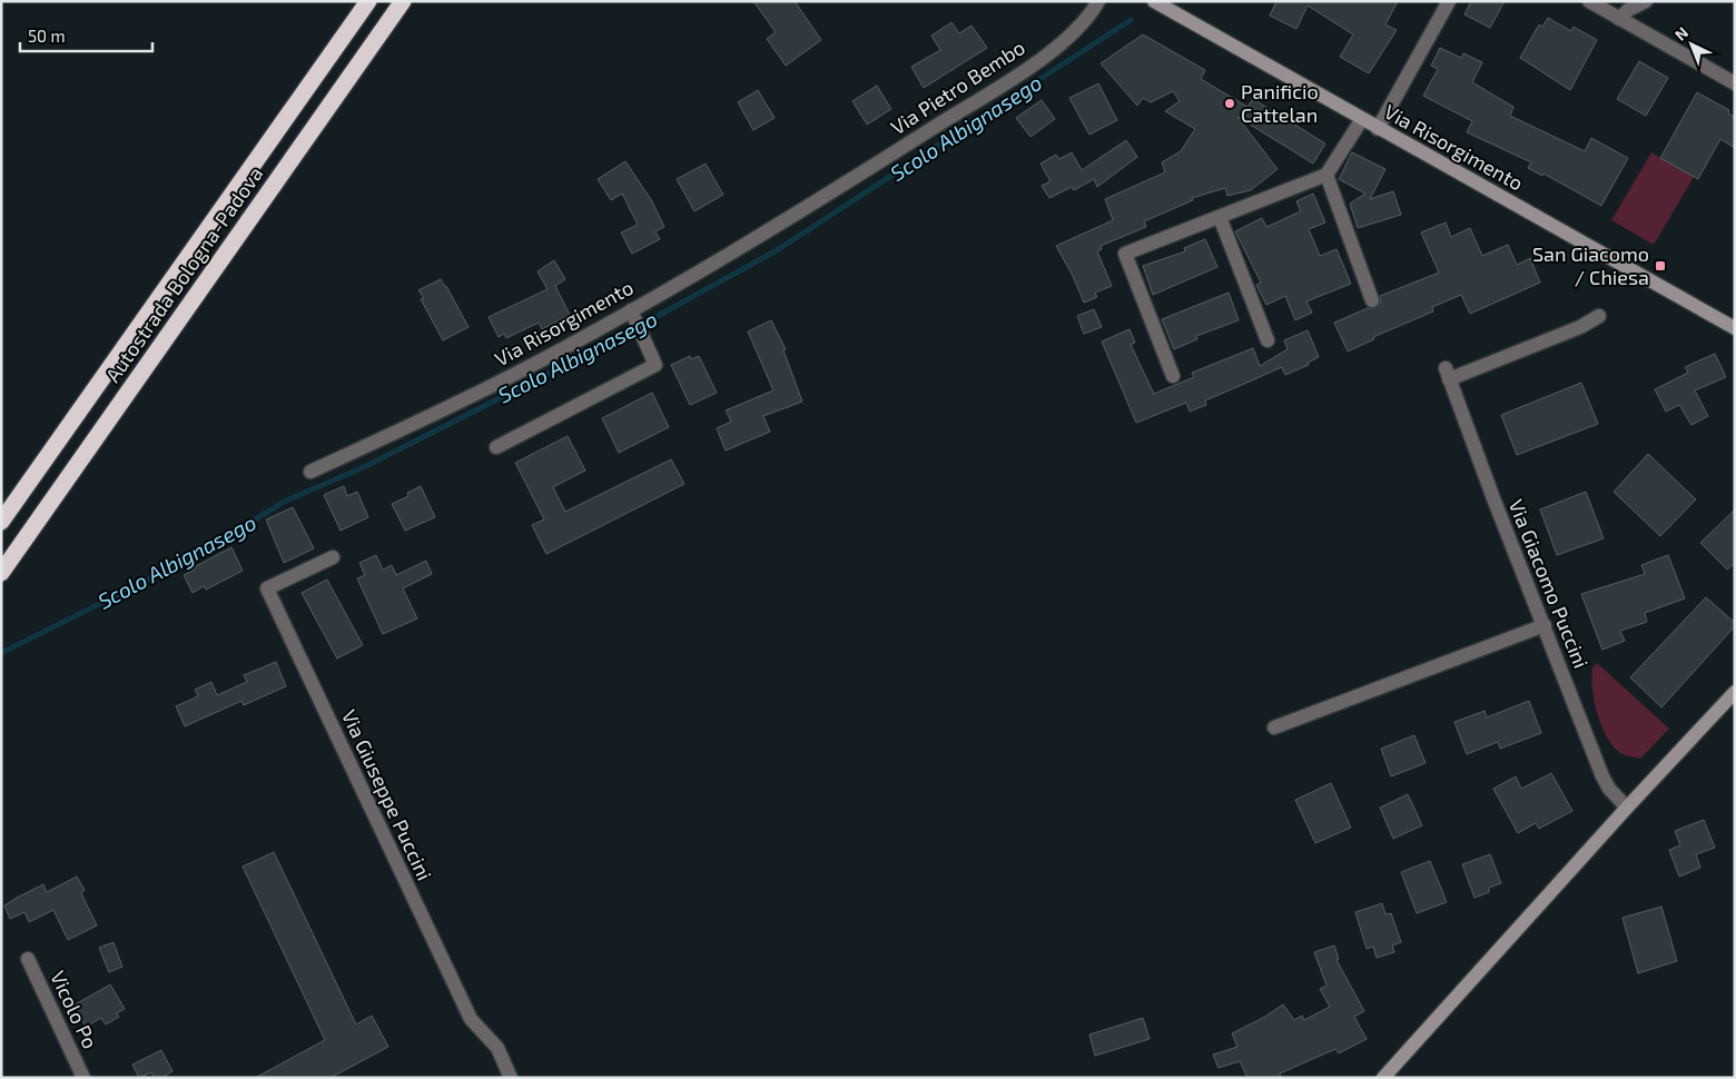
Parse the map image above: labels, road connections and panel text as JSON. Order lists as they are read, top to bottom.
{
  "streets": {
    "highway": ["Autostrada Bologna-Padova"],
    "main road": ["Via Risorgimento"],
    "street": [
      "Via Pietro Bembo",
      "Via Giacomo Puccini",
      "Via Giuseppe Puccini",
      "Vicolo Po"
    ]
  },
  "crossings": [
    ["Via Pietro Bembo", "Via Risorgimento"]
  ],
  "water": ["Scolo Albignasego"],
  "places": {
    "other": ["Panificio Cattelan"],
    "transit": ["San Giacomo / Chiesa"]
  },
  "scale_bar": "50 m",
  "north": "top left"
}
